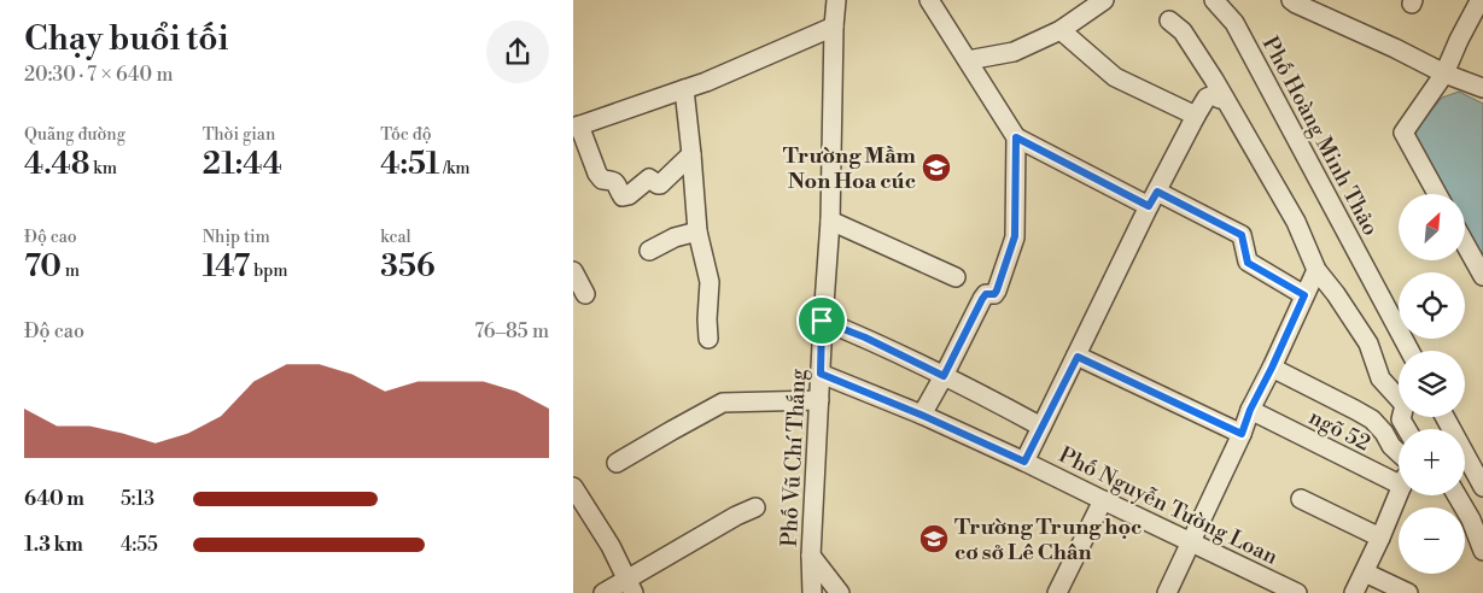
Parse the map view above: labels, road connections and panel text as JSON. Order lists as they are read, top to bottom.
{
  "streets": {
    "street": [
      "Phố Hoàng Minh Thảo",
      "ngõ 52",
      "Phố Vũ Chí Thắng",
      "Phố Nguyễn Tường Loan"
    ]
  },
  "crossings": [
    ["Phố Vũ Chí Thắng", "Phố Nguyễn Tường Loan"]
  ],
  "places": {
    "school or university": ["Trường Mầm Non Hoa cúc", "Trường Trung học cơ sở Lê Chân"]
  },
  "north": "top right",
  "page": {
    "heading": ["Chạy buổi tối", "20:30 · 7 × 640 m"],
    "stats": [
      ["Quãng đường", "4.48 km"],
      ["Thời gian", "21:44"],
      ["Tốc độ", "4:51 /km"],
      ["Độ cao", "70 m"],
      ["Nhịp tim", "147 bpm"],
      ["kcal", "356"]
    ],
    "map_buttons": ["+", "−"],
    "chart": ["Độ cao", "76–85 m"],
    "list": [
      {
        "name": "640 m",
        "note": "5:13"
      },
      {
        "name": "1.3 km",
        "note": "4:55"
      }
    ]
  }
}
